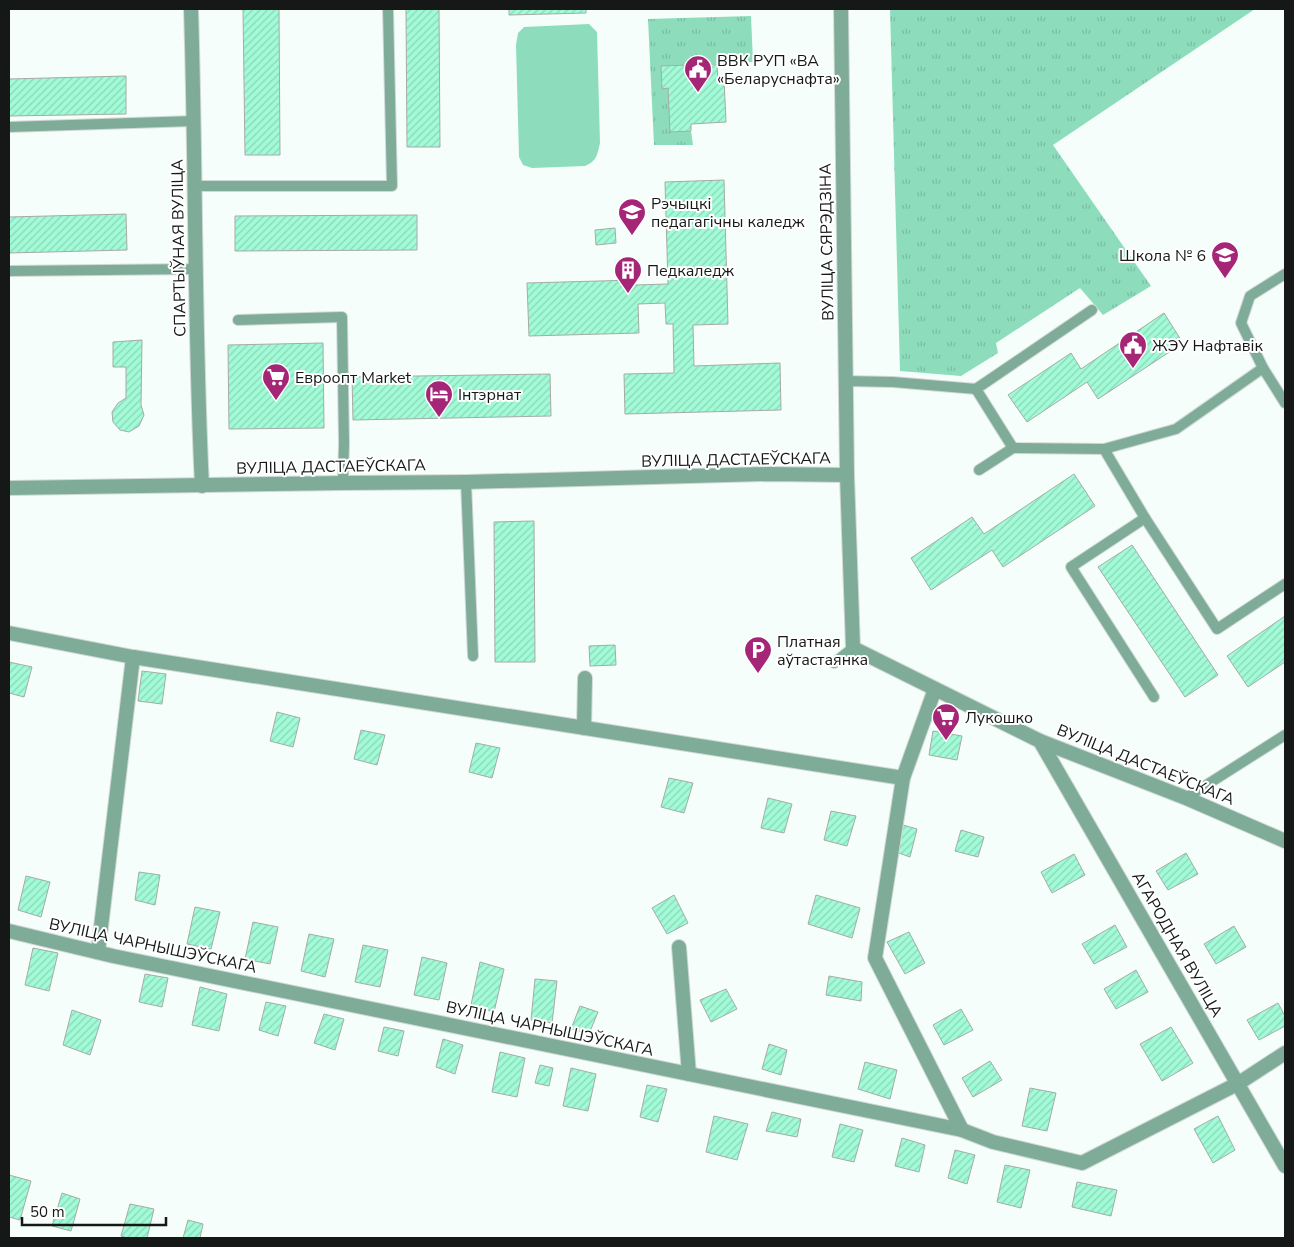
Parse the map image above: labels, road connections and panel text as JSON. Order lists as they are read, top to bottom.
{
  "streets": {
    "street": [
      "ВУЛІЦА СЯРЭДЗІНА",
      "СПАРТЫЎНАЯ ВУЛІЦА",
      "ВУЛІЦА ДАСТАЕЎСКАГА",
      "АГАРОДНАЯ ВУЛІЦА",
      "ВУЛІЦА ЧАРНЫШЭЎСКАГА"
    ]
  },
  "crossings": [
    ["ВУЛІЦА СЯРЭДЗІНА", "ВУЛІЦА ДАСТАЕЎСКАГА"],
    ["СПАРТЫЎНАЯ ВУЛІЦА", "ВУЛІЦА ДАСТАЕЎСКАГА"],
    ["ВУЛІЦА ДАСТАЕЎСКАГА", "АГАРОДНАЯ ВУЛІЦА"],
    ["АГАРОДНАЯ ВУЛІЦА", "ВУЛІЦА ЧАРНЫШЭЎСКАГА"]
  ],
  "places": {
    "public building": ["ВВК РУП «ВА «Беларуснафта»", "ЖЭУ Нафтавік"],
    "school or university": ["Рэчыцкі педагагічны каледж", "Школа № 6"],
    "building": ["Педкаледж"],
    "supermarket": ["Евроопт Market", "Лукошко"],
    "hotel": ["Інтэрнат"],
    "parking": ["Платная аўтастаянка"]
  },
  "scale_bar": "50 m"
}
